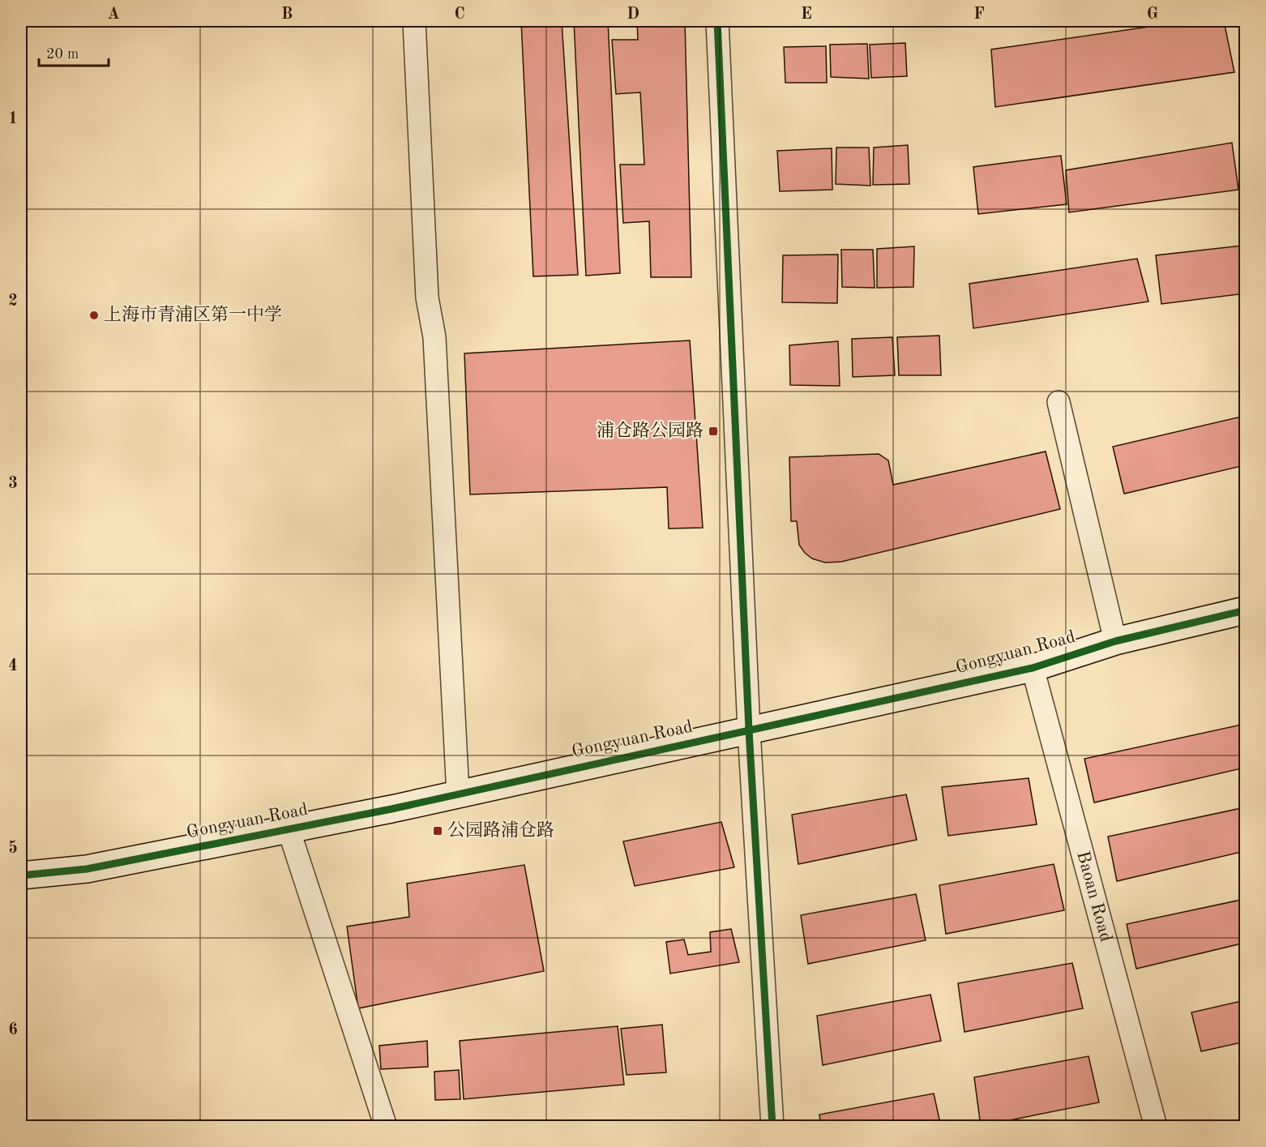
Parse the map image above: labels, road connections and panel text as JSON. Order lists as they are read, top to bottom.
{
  "streets": {
    "street": ["Gongyuan Road", "Baoan Road"]
  },
  "crossings": [
    ["Gongyuan Road", "Baoan Road"]
  ],
  "places": {
    "other": ["上海市青浦区第一中学"],
    "transit": ["浦仓路公园路", "公园路浦仓路"]
  },
  "scale_bar": "20 m",
  "grid": {
    "columns": [
      "A",
      "B",
      "C",
      "D",
      "E",
      "F",
      "G"
    ],
    "rows": [
      "1",
      "2",
      "3",
      "4",
      "5",
      "6"
    ]
  }
}
